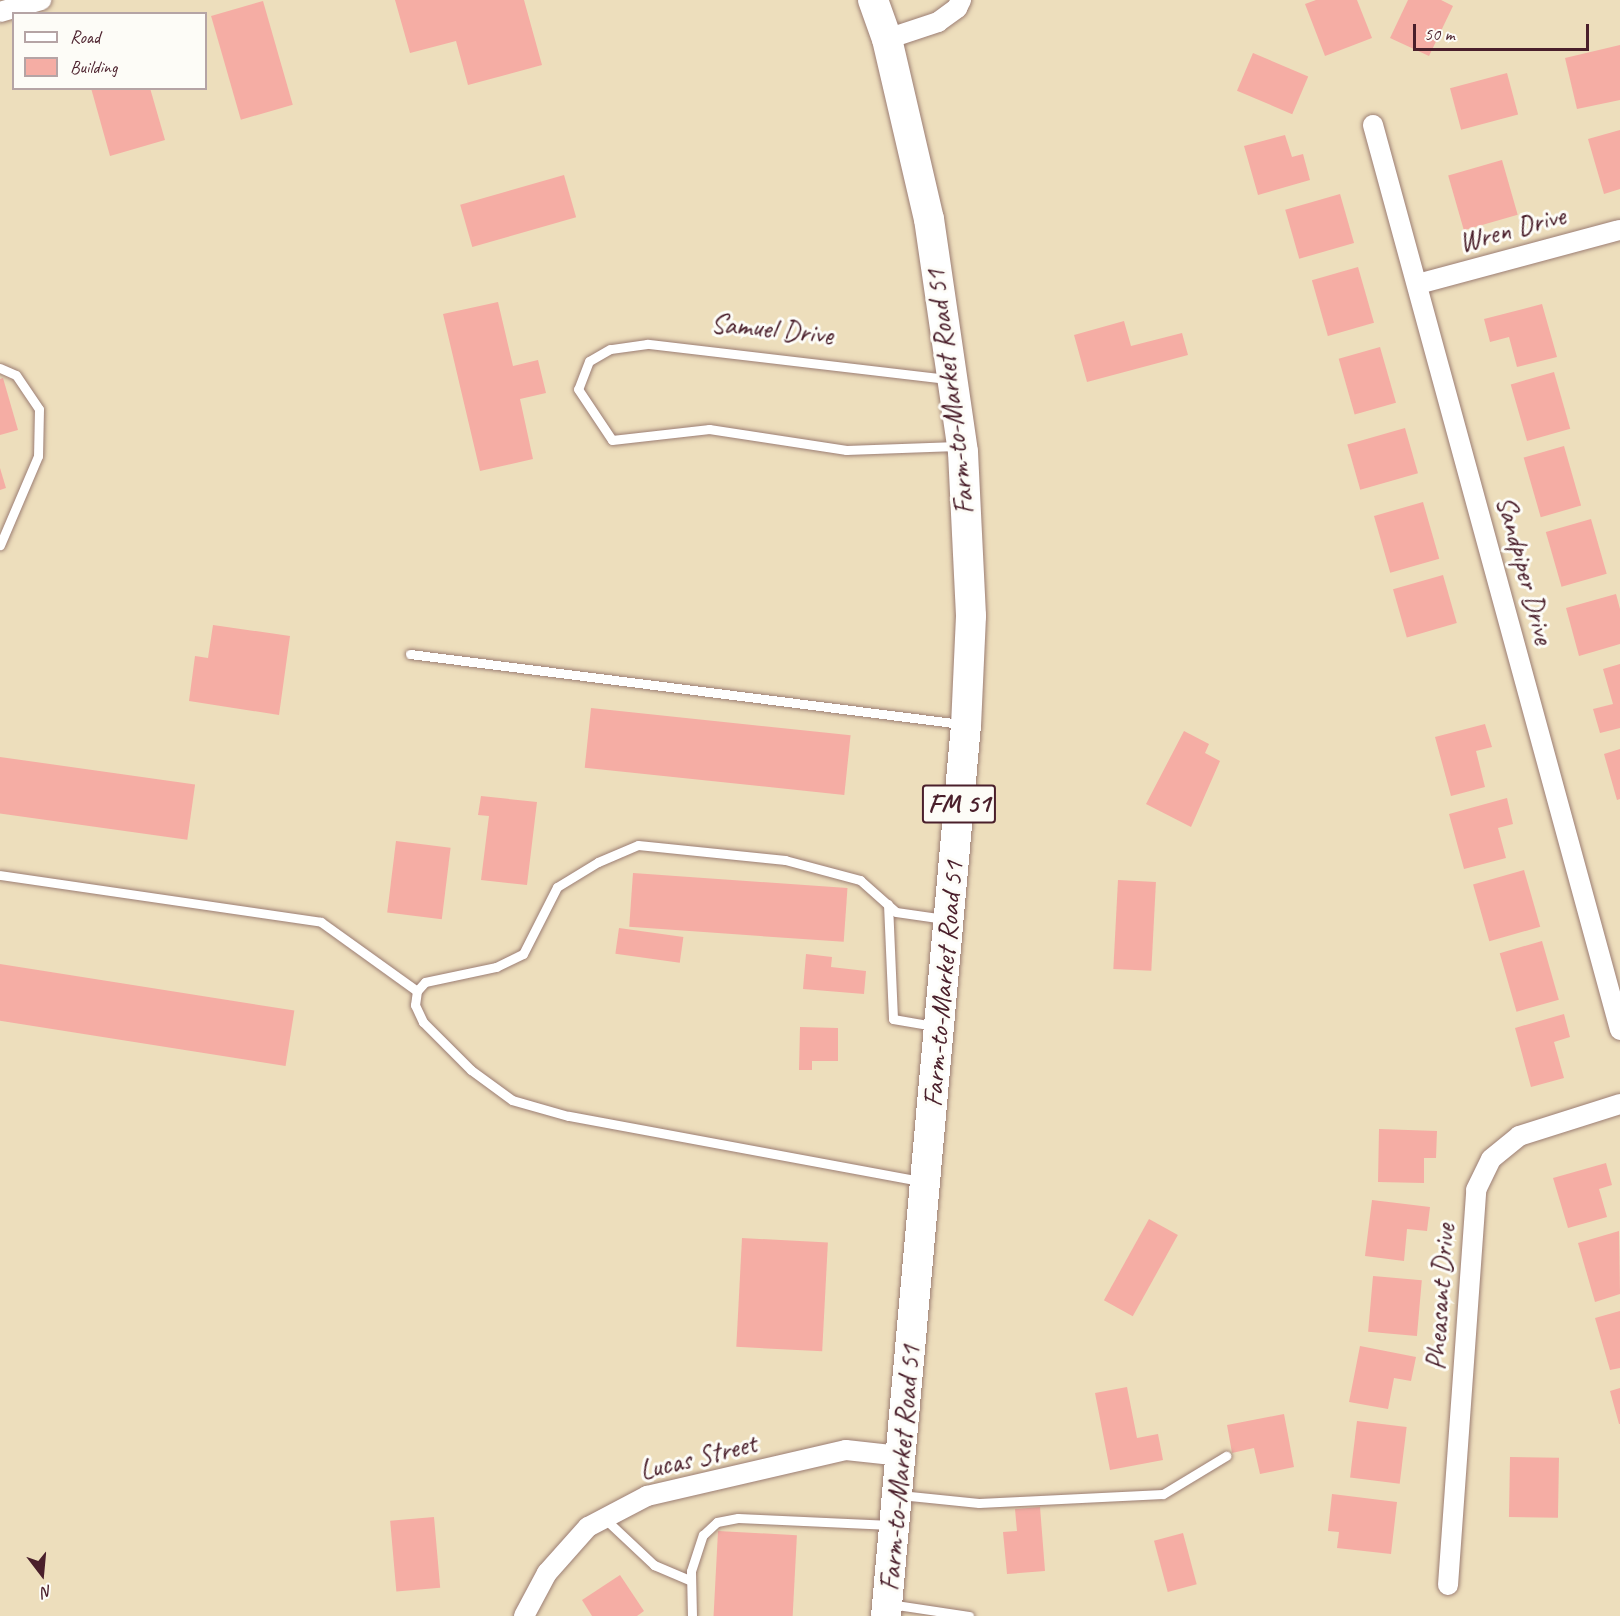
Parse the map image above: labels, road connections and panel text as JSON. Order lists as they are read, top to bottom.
{
  "streets": {
    "main road": ["Farm-to-Market Road 51", "FM 51"],
    "street": [
      "Wren Drive",
      "Sandpiper Drive",
      "Pheasant Drive",
      "Lucas Street"
    ],
    "lane": ["Samuel Drive"]
  },
  "crossings": [
    ["Wren Drive", "Sandpiper Drive"],
    ["Samuel Drive", "Farm-to-Market Road 51"],
    ["Farm-to-Market Road 51", "Lucas Street"]
  ],
  "legend": ["Road", "Building"],
  "scale_bar": "50 m",
  "north": "bottom"
}
